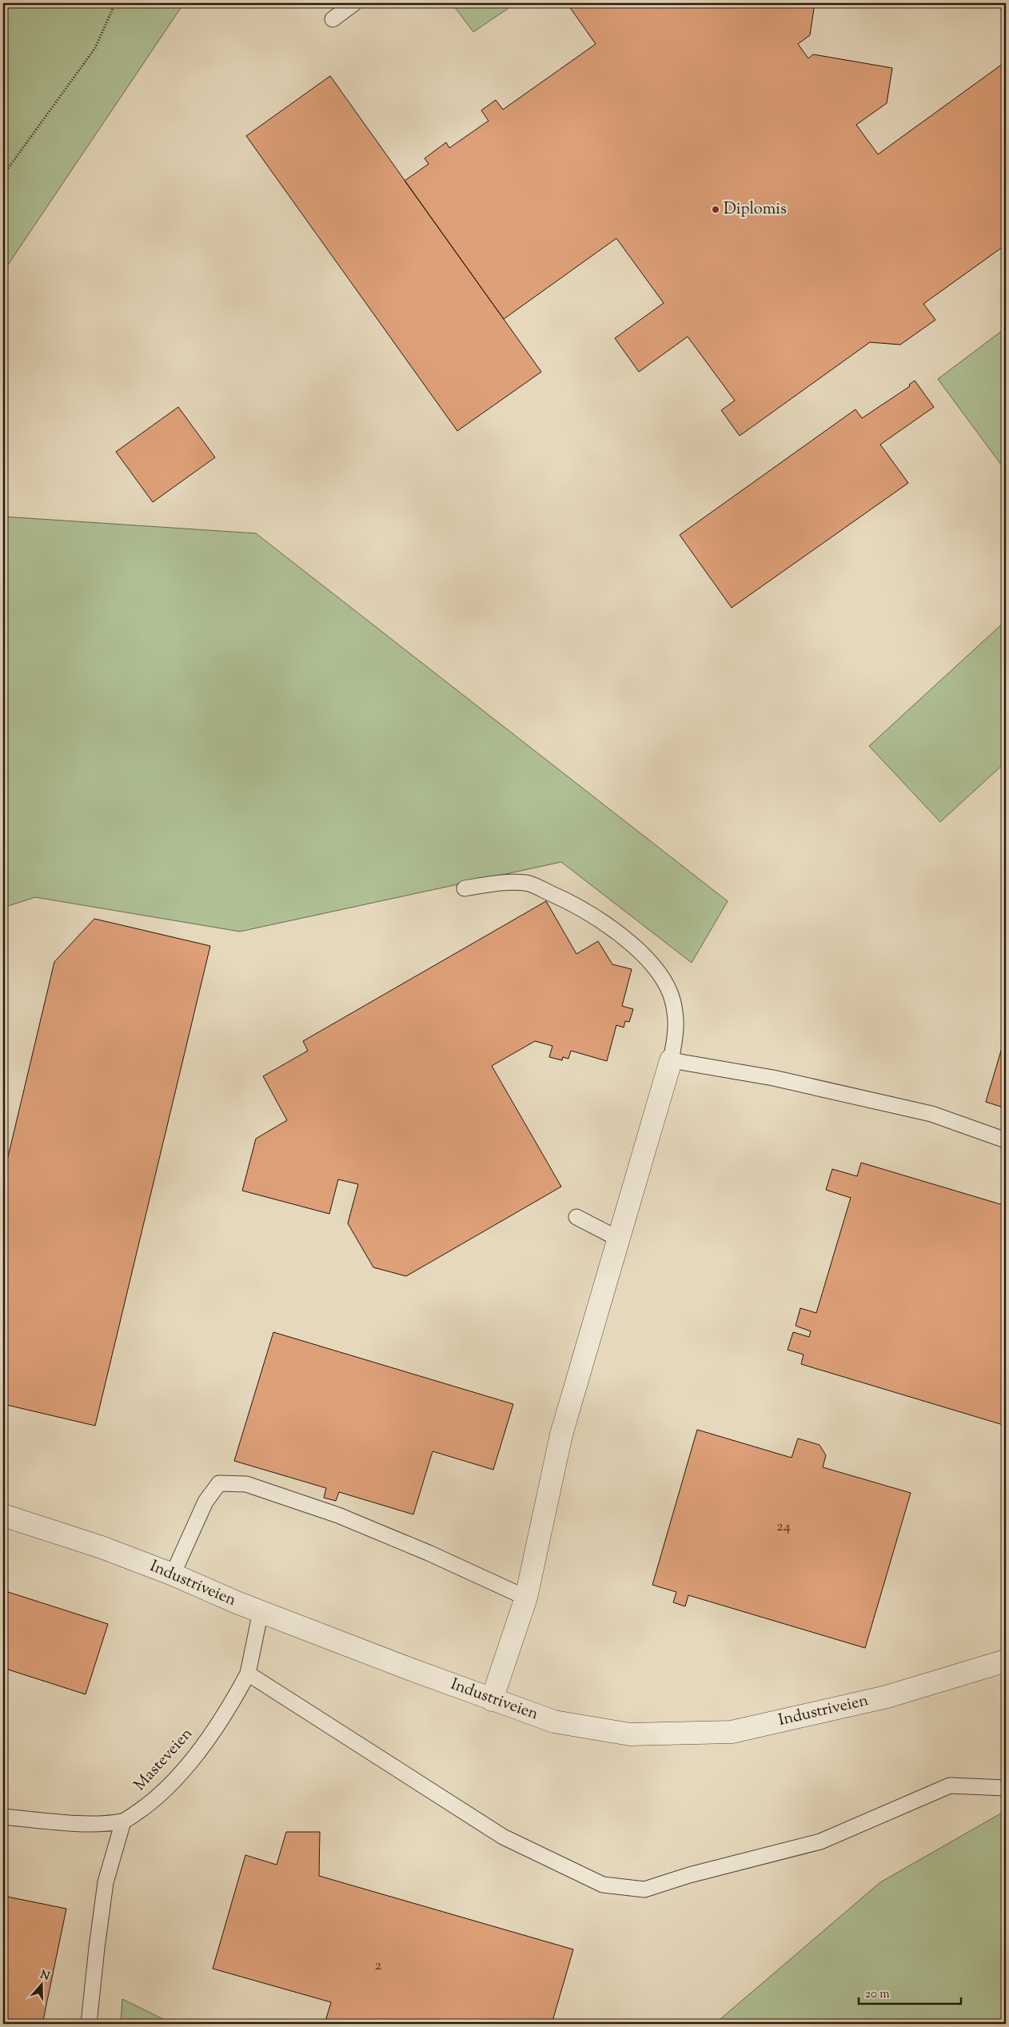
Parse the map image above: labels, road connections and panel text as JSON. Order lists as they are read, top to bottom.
{
  "streets": {
    "street": ["Industriveien"],
    "lane": ["Masteveien"]
  },
  "crossings": [
    ["Industriveien", "Masteveien"]
  ],
  "places": ["Diplomis"],
  "house_numbers": ["24", "2"],
  "scale_bar": "20 m",
  "north": "top"
}
